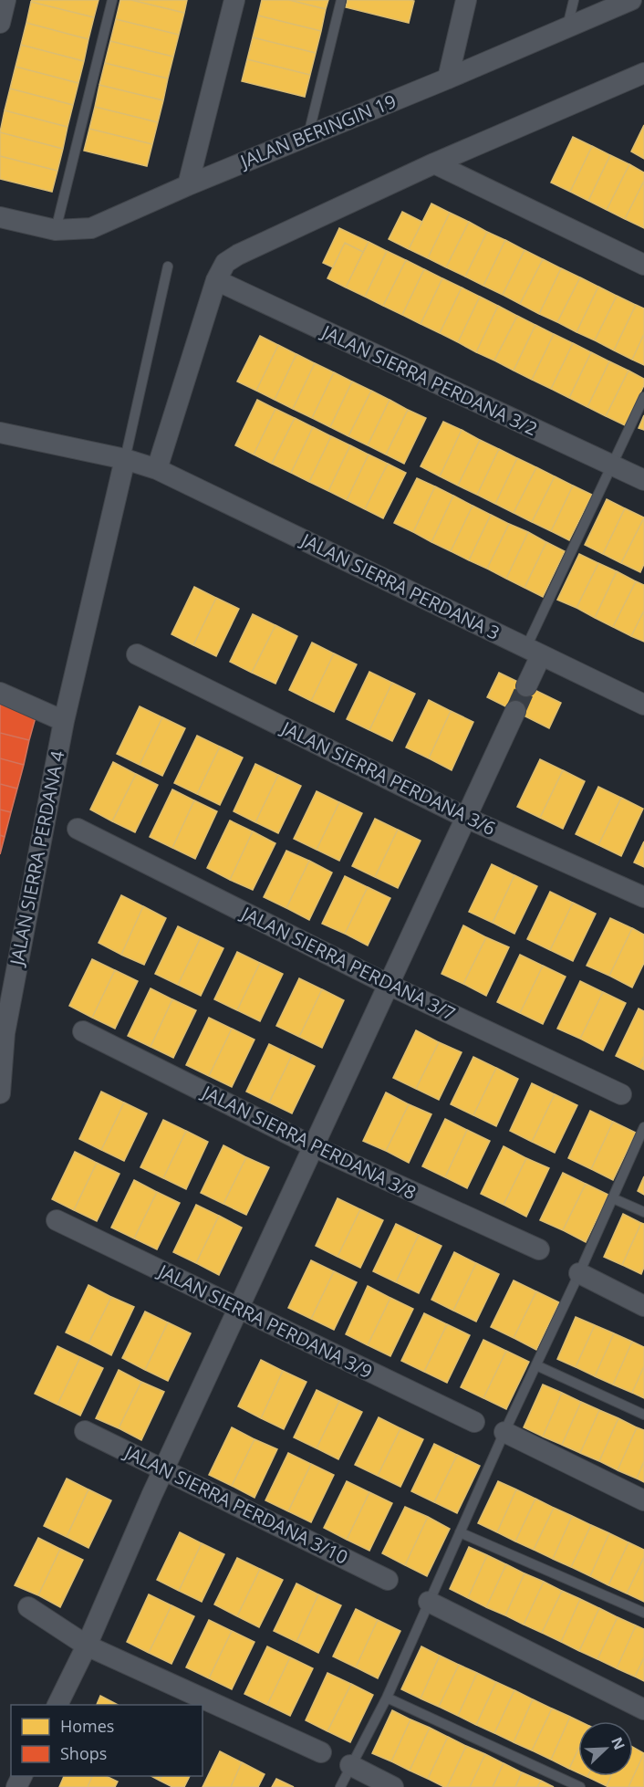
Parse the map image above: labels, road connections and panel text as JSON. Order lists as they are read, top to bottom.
{
  "streets": {
    "street": [
      "JALAN BERINGIN 19",
      "JALAN SIERRA PERDANA 3/2",
      "JALAN SIERRA PERDANA 3",
      "JALAN SIERRA PERDANA 3/6",
      "JALAN SIERRA PERDANA 4",
      "JALAN SIERRA PERDANA 3/7",
      "JALAN SIERRA PERDANA 3/8",
      "JALAN SIERRA PERDANA 3/9",
      "JALAN SIERRA PERDANA 3/10"
    ]
  },
  "crossings": [
    ["JALAN SIERRA PERDANA 3", "JALAN SIERRA PERDANA 4"]
  ],
  "legend": ["Homes", "Shops"],
  "north": "top right"
}
